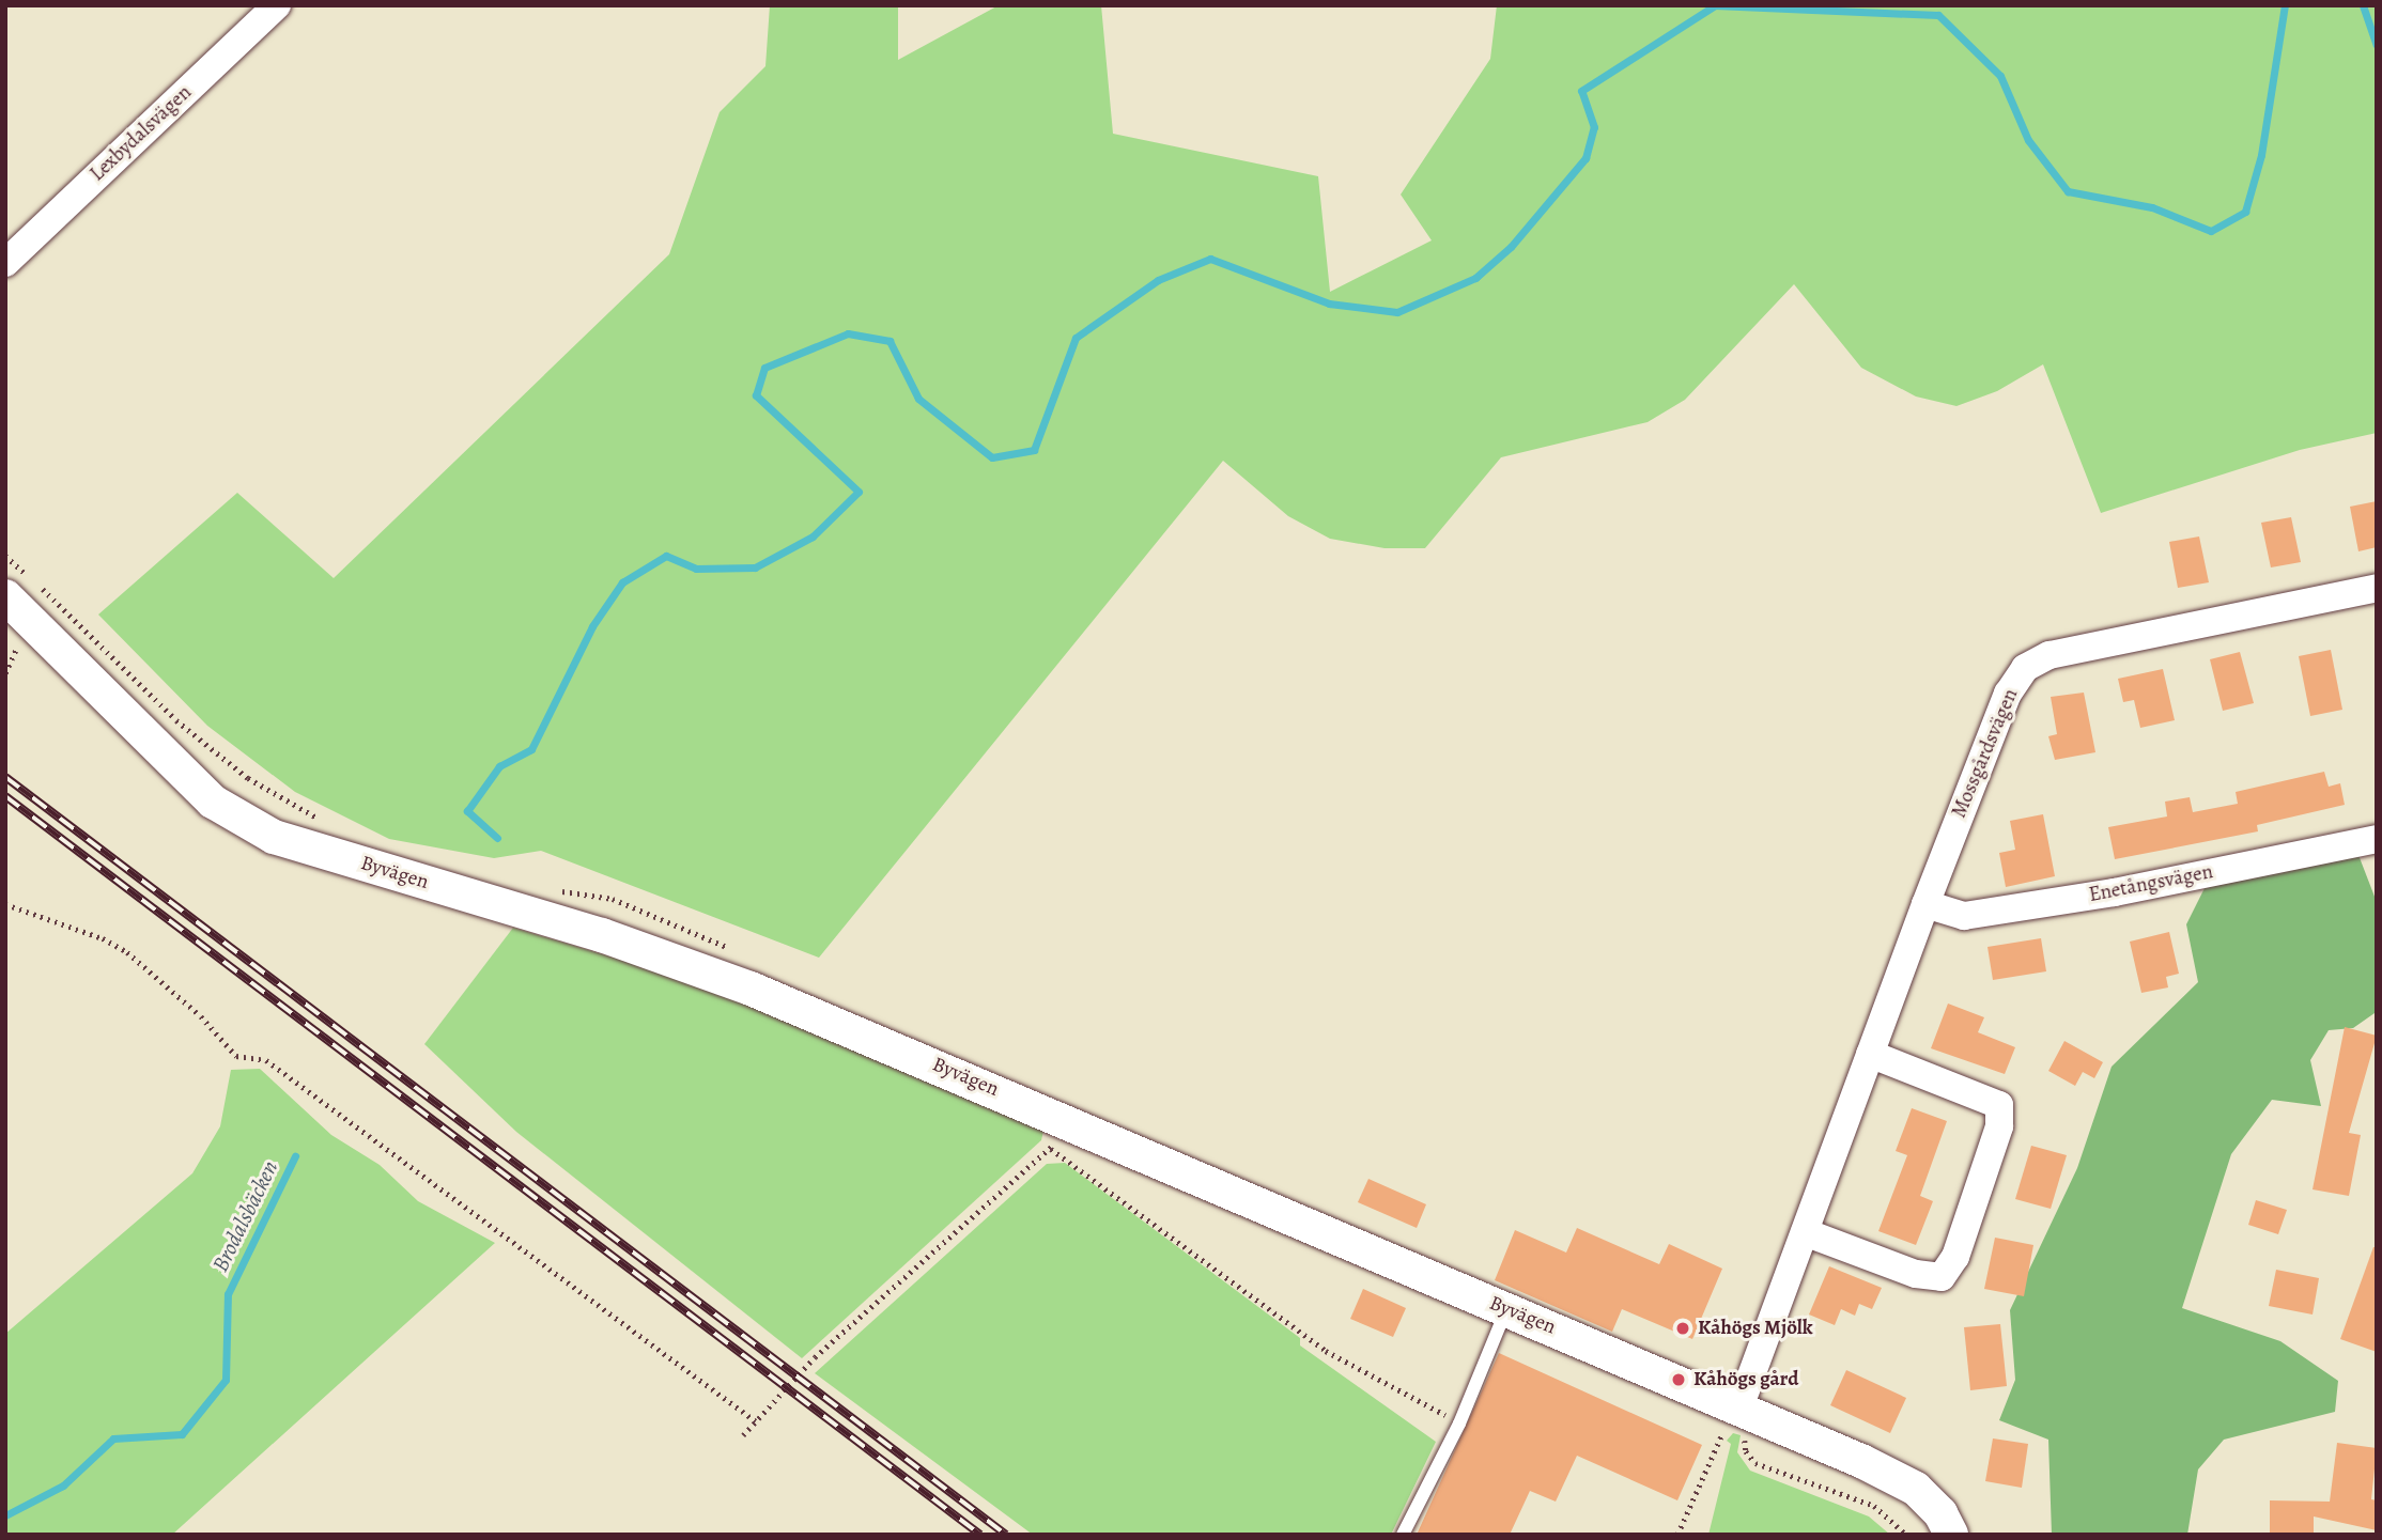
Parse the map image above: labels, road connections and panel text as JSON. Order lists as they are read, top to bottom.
{
  "streets": {
    "street": [
      "Lexbydalsvägen",
      "Mossgårdsvägen",
      "Byvägen",
      "Enetångsvägen"
    ]
  },
  "crossings": [
    ["Mossgårdsvägen", "Byvägen"],
    ["Mossgårdsvägen", "Enetångsvägen"]
  ],
  "water": ["Brodalsbäcken"],
  "places": ["Kåhögs Mjölk", "Kåhögs gård"]
}
